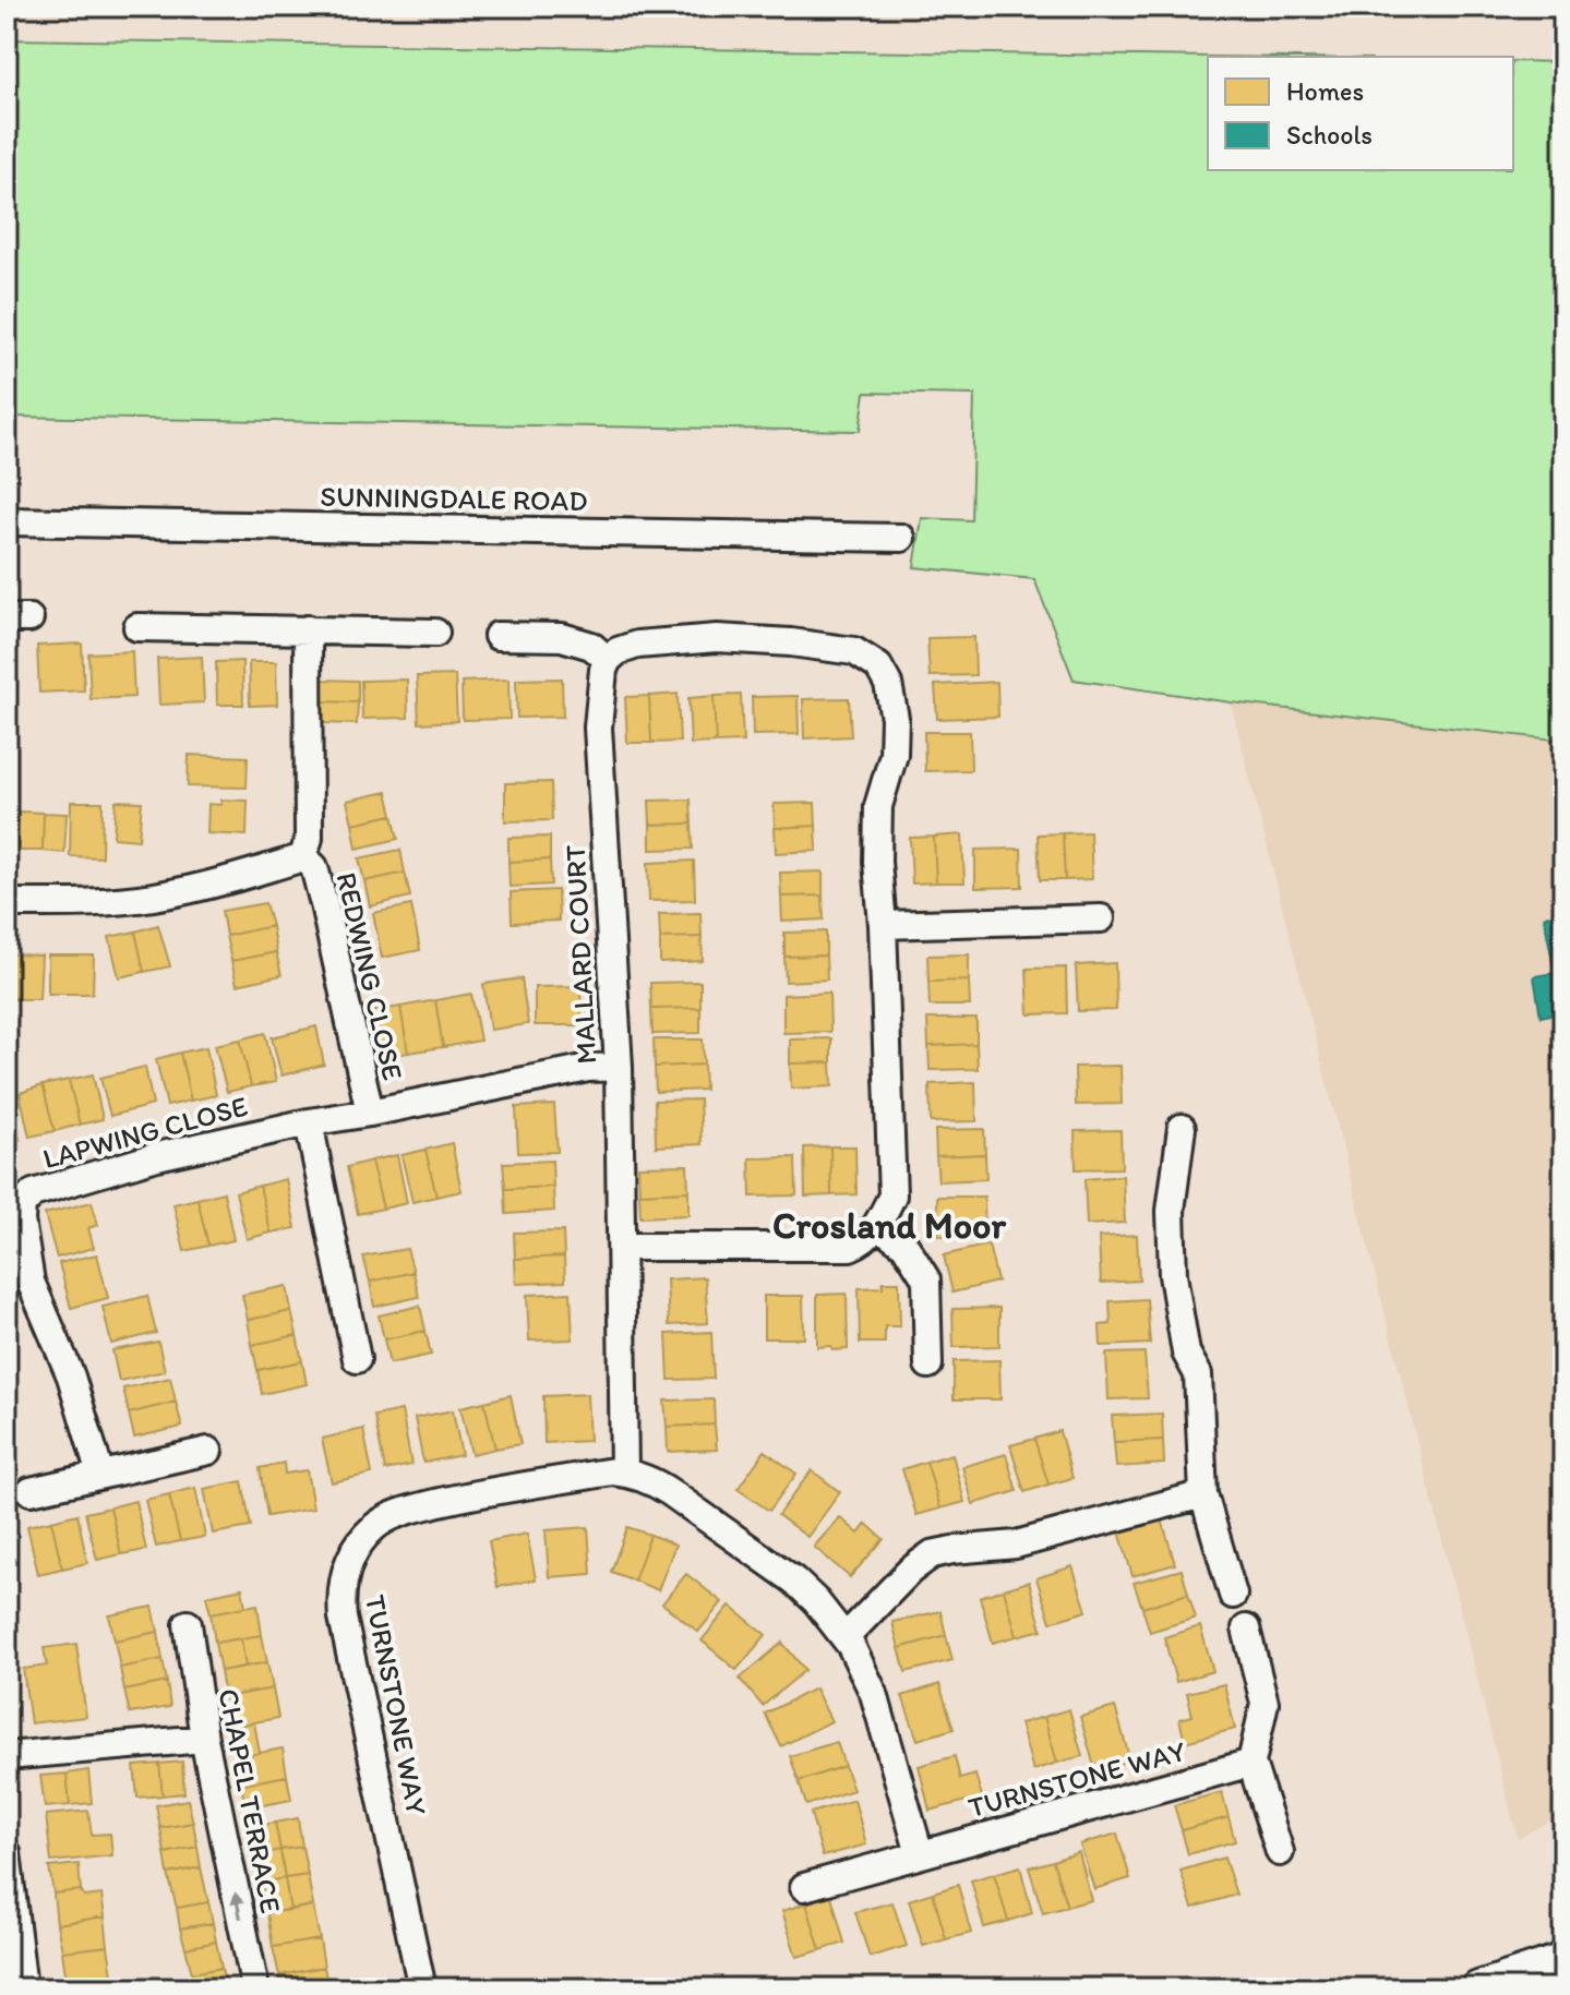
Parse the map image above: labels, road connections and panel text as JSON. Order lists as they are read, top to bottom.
{
  "streets": {
    "street": [
      "SUNNINGDALE ROAD",
      "MALLARD COURT",
      "REDWING CLOSE",
      "LAPWING CLOSE",
      "TURNSTONE WAY",
      "CHAPEL TERRACE"
    ]
  },
  "crossings": [
    ["MALLARD COURT", "LAPWING CLOSE"],
    ["MALLARD COURT", "TURNSTONE WAY"],
    ["REDWING CLOSE", "LAPWING CLOSE"]
  ],
  "districts": ["Crosland Moor"],
  "legend": ["Homes", "Schools"]
}
